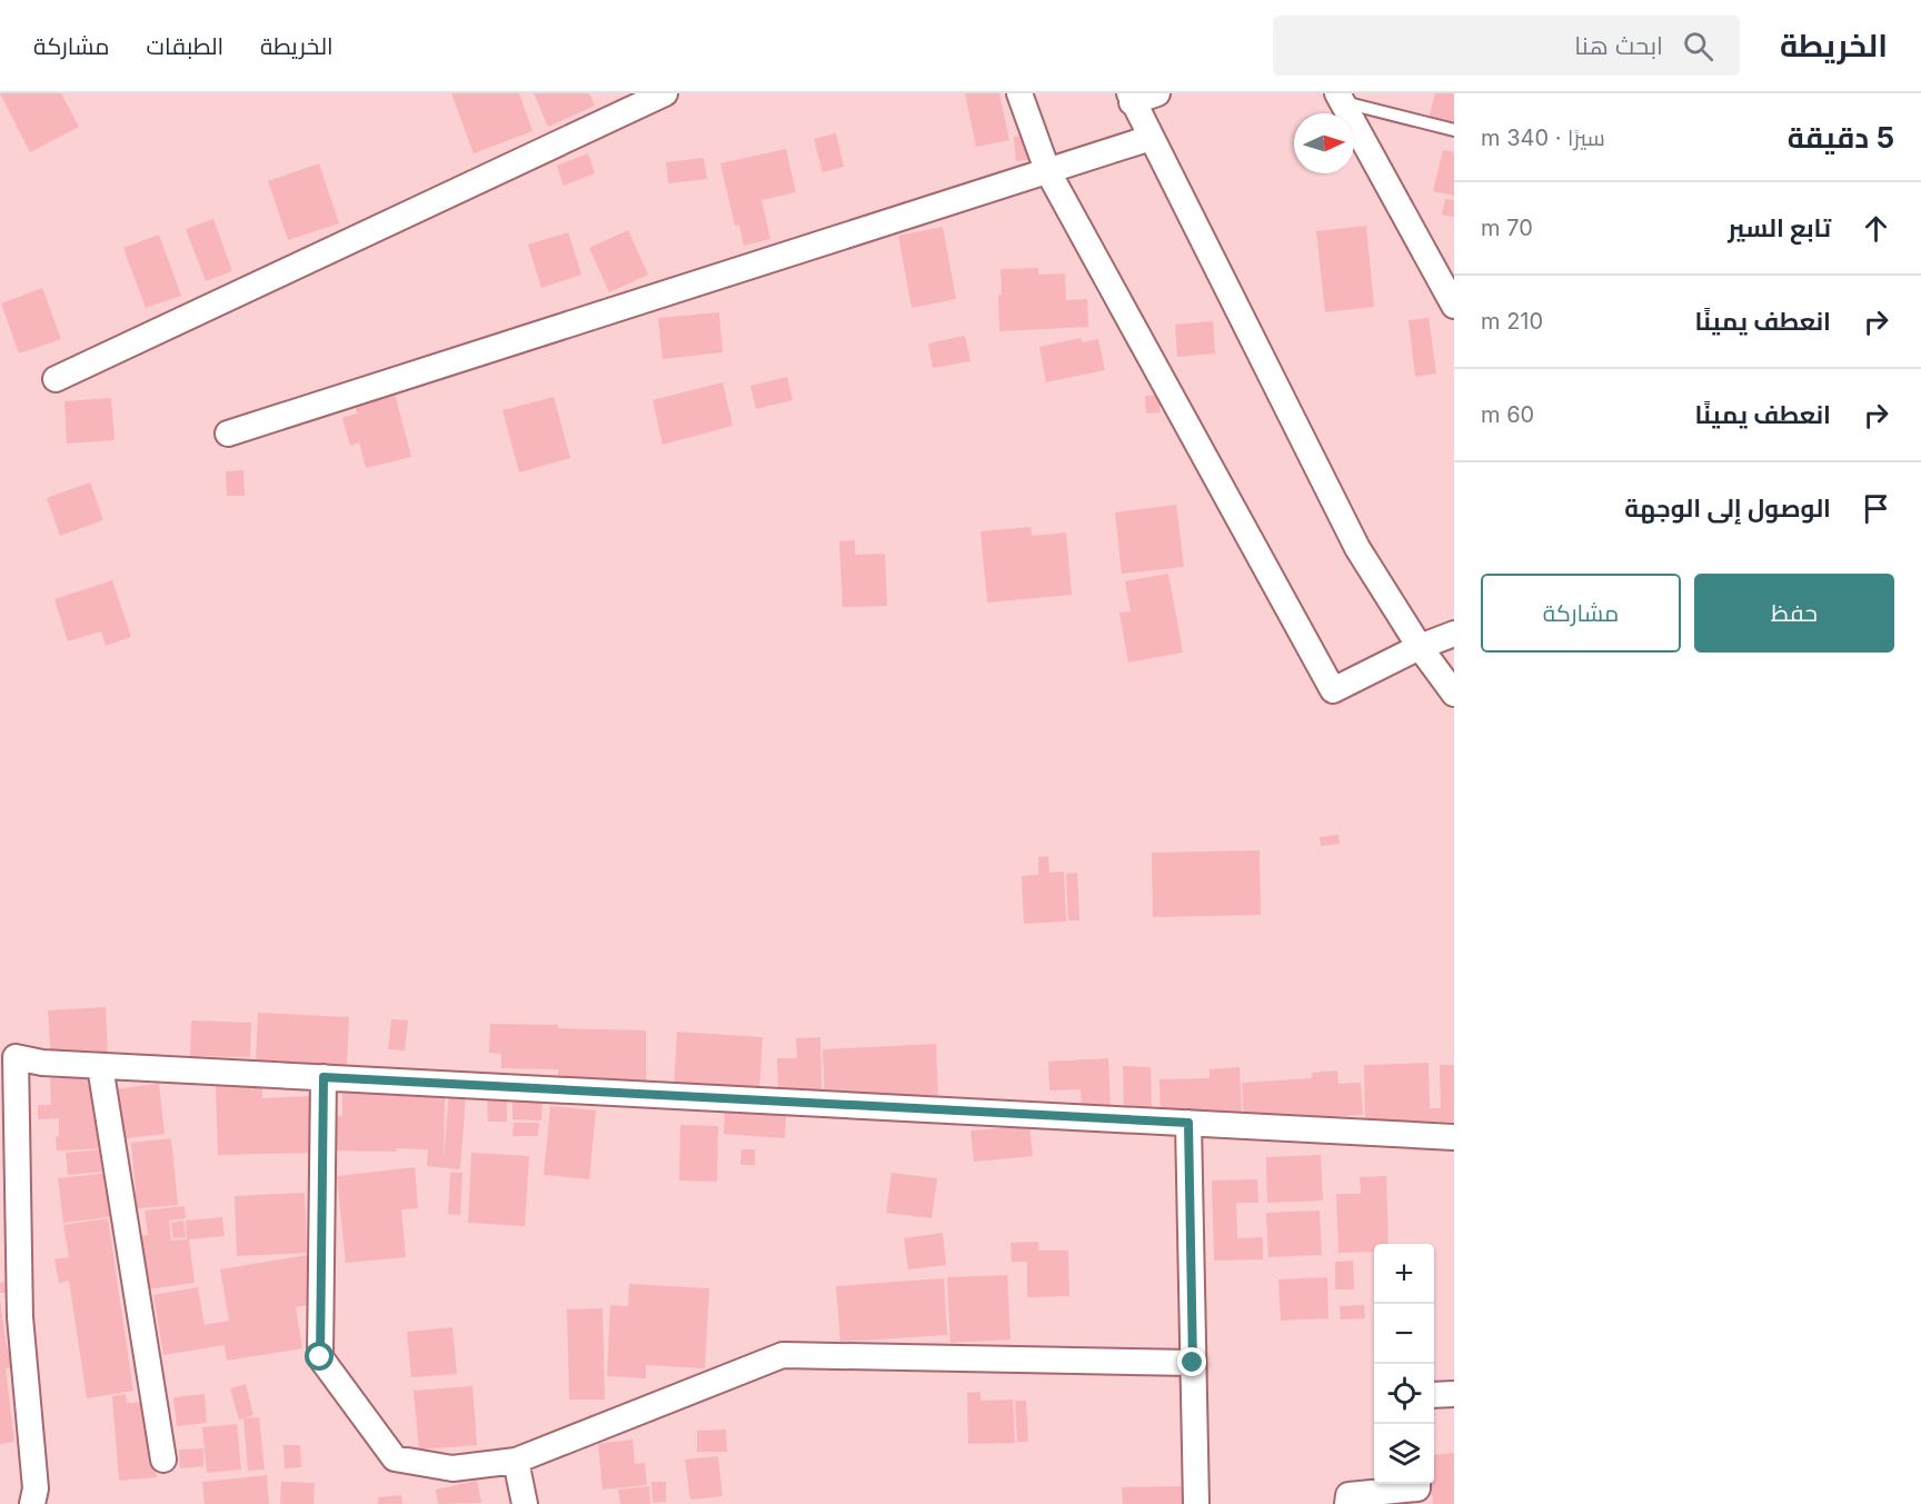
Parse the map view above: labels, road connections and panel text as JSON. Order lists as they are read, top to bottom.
{
  "north": "right",
  "page": {
    "header": "الخريطة",
    "search": "ابحث هنا",
    "nav": ["الخريطة", "الطبقات", "مشاركة"],
    "heading": ["5 دقيقة", "سيرًا · 340 m"],
    "list": [
      ["تابع السير", "70 m"],
      ["انعطف يمينًا", "210 m"],
      ["انعطف يمينًا", "60 m"],
      "الوصول إلى الوجهة"
    ],
    "buttons": ["حفظ", "مشاركة"],
    "map_buttons": ["+", "−"]
  }
}
